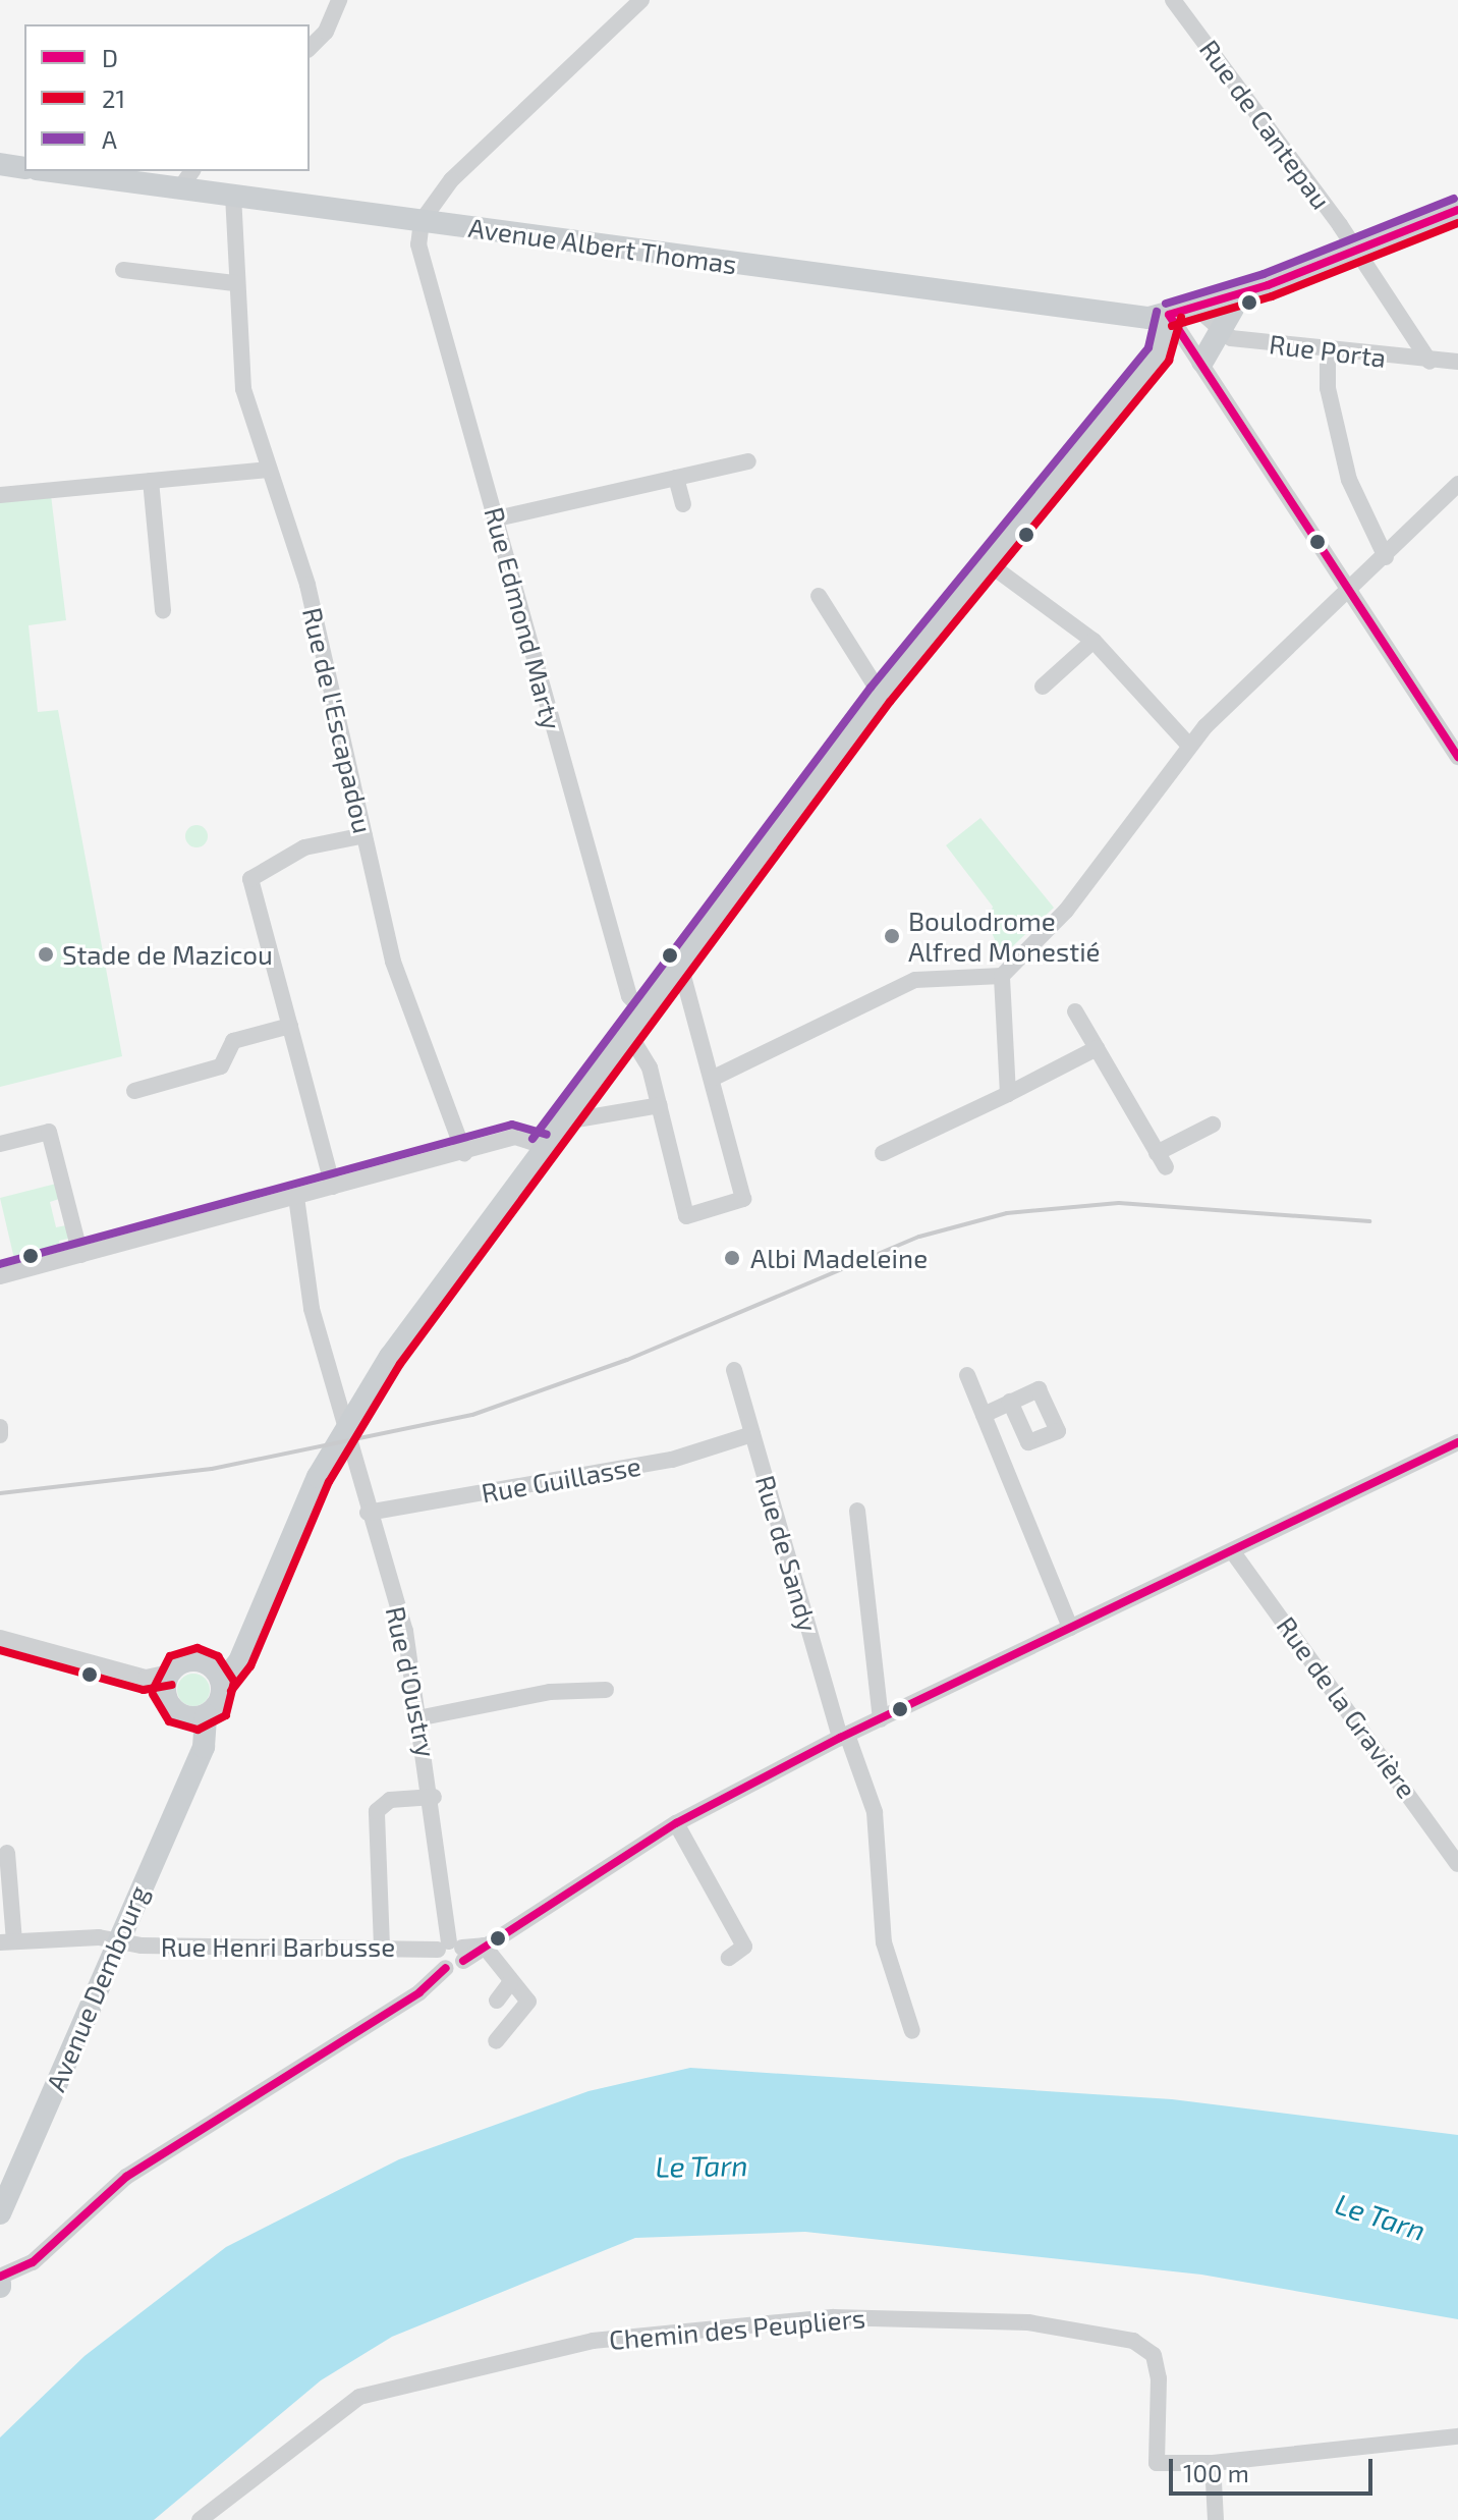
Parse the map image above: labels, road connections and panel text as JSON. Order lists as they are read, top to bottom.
{
  "streets": {
    "main road": ["Avenue Albert Thomas", "Avenue Dembourg"],
    "street": [
      "Rue de Cantepau",
      "Rue Porta",
      "Rue Edmond Marty",
      "Rue de l'Escapadou",
      "Rue Guillasse",
      "Rue de Sandy",
      "Rue d'Oustry",
      "Rue de la Gravière",
      "Rue Henri Barbusse",
      "Chemin des Peupliers"
    ]
  },
  "crossings": [
    ["Rue de Cantepau", "Rue Porta"],
    ["Avenue Albert Thomas", "Rue Edmond Marty"],
    ["Avenue Albert Thomas", "Rue de l'Escapadou"],
    ["Rue Guillasse", "Rue de Sandy"],
    ["Rue Guillasse", "Rue d'Oustry"],
    ["Rue d'Oustry", "Rue Henri Barbusse"],
    ["Rue Henri Barbusse", "Avenue Dembourg"]
  ],
  "water": ["Le Tarn"],
  "places": ["Boulodrome Alfred Monestié", "Stade de Mazicou", "Albi Madeleine"],
  "lines": ["transit line A", "transit line D", "transit line 21"],
  "legend": ["D", "21", "A"],
  "scale_bar": "100 m"
}
